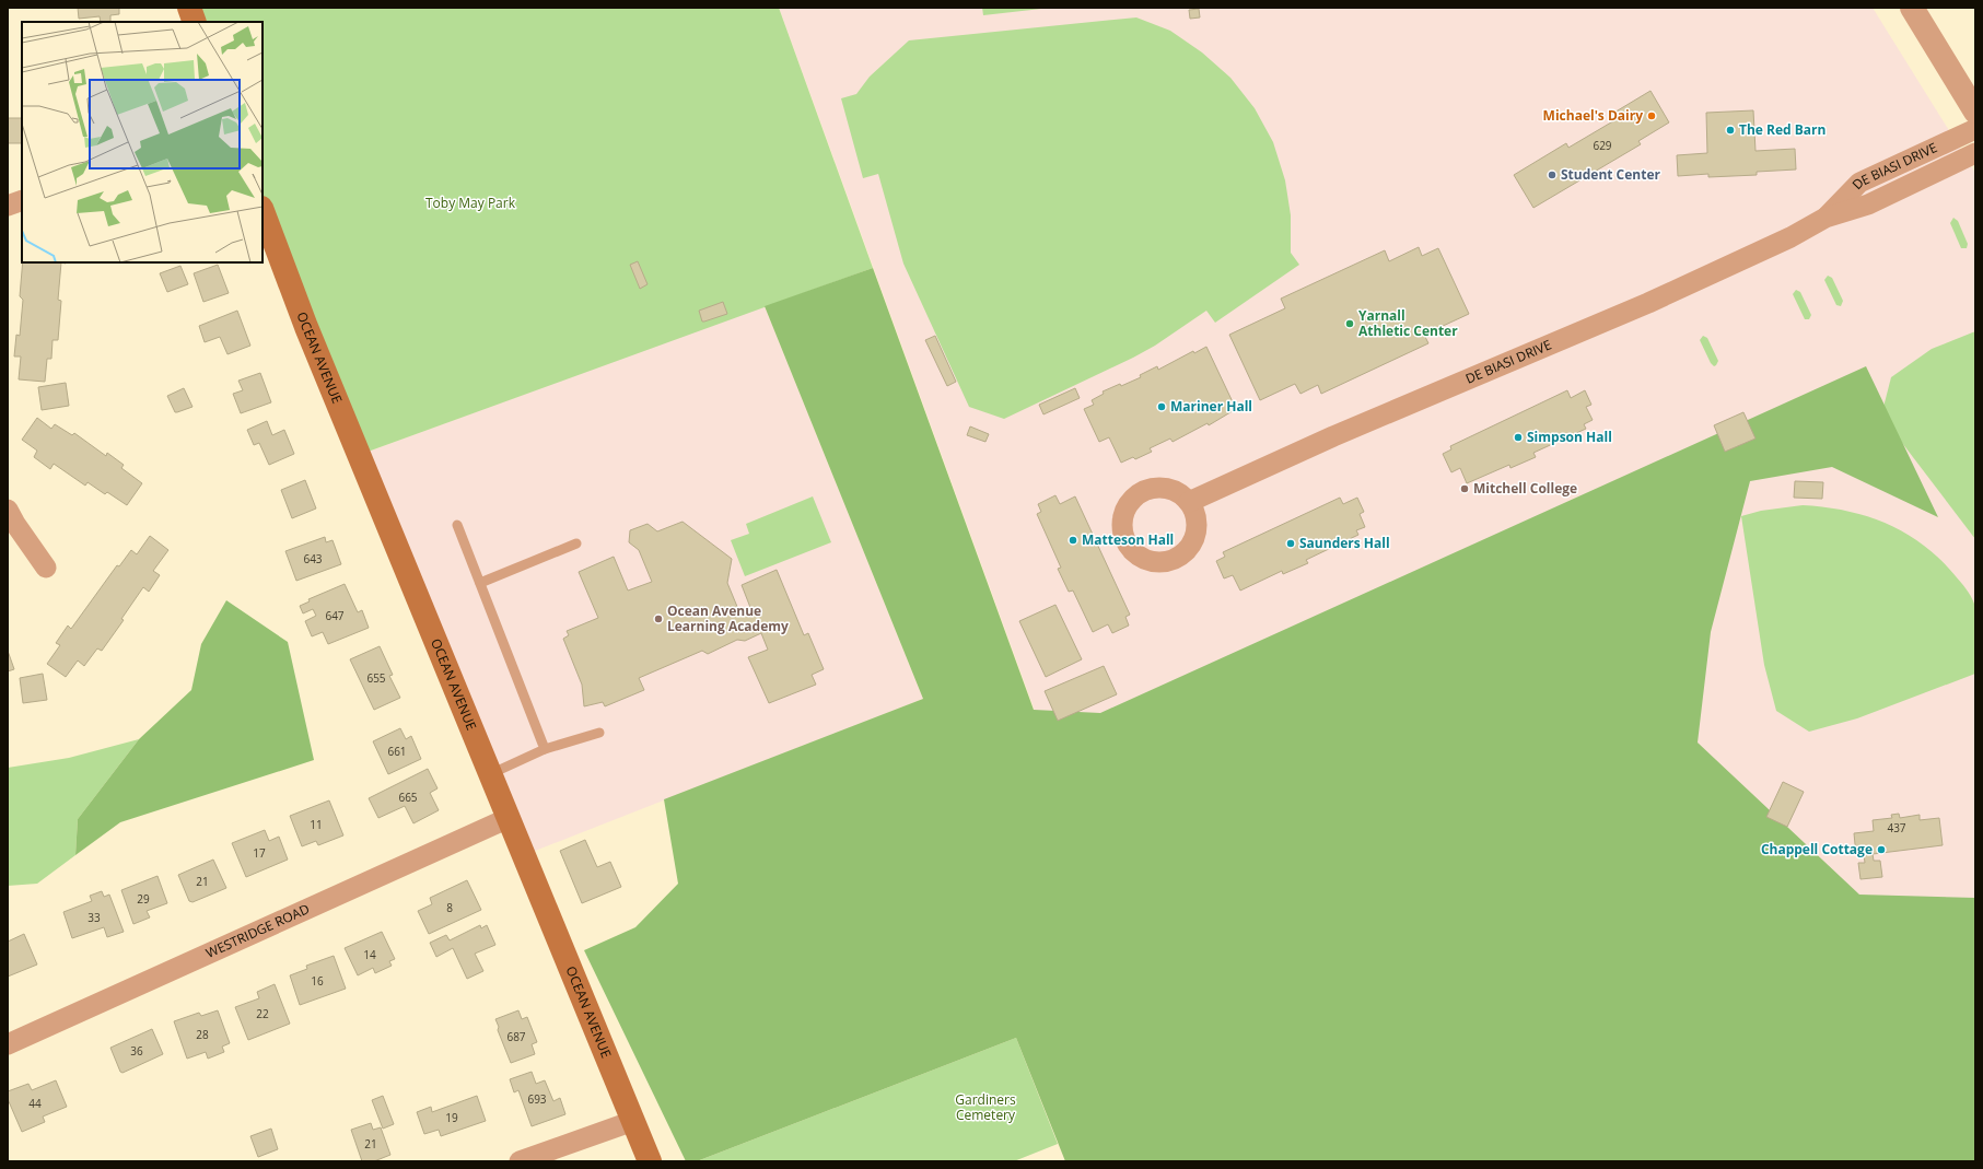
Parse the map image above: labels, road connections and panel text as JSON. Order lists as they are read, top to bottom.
{
  "streets": {
    "main road": ["OCEAN AVENUE"],
    "street": ["DE BIASI DRIVE", "WESTRIDGE ROAD"]
  },
  "crossings": [
    ["OCEAN AVENUE", "WESTRIDGE ROAD"]
  ],
  "parks": ["Toby May Park", "Gardiners Cemetery"],
  "places": [
    "Michael's Dairy",
    "The Red Barn",
    "Student Center",
    "Yarnall Athletic Center",
    "Mariner Hall",
    "Simpson Hall",
    "Mitchell College",
    "Matteson Hall",
    "Saunders Hall",
    "Ocean Avenue Learning Academy",
    "Chappell Cottage"
  ],
  "house_numbers": [
    "629",
    "643",
    "647",
    "655",
    "661",
    "665",
    "11",
    "437",
    "17",
    "21",
    "29",
    "8",
    "33",
    "14",
    "16",
    "22",
    "28",
    "687",
    "36",
    "693",
    "44",
    "19",
    "21"
  ]
}
